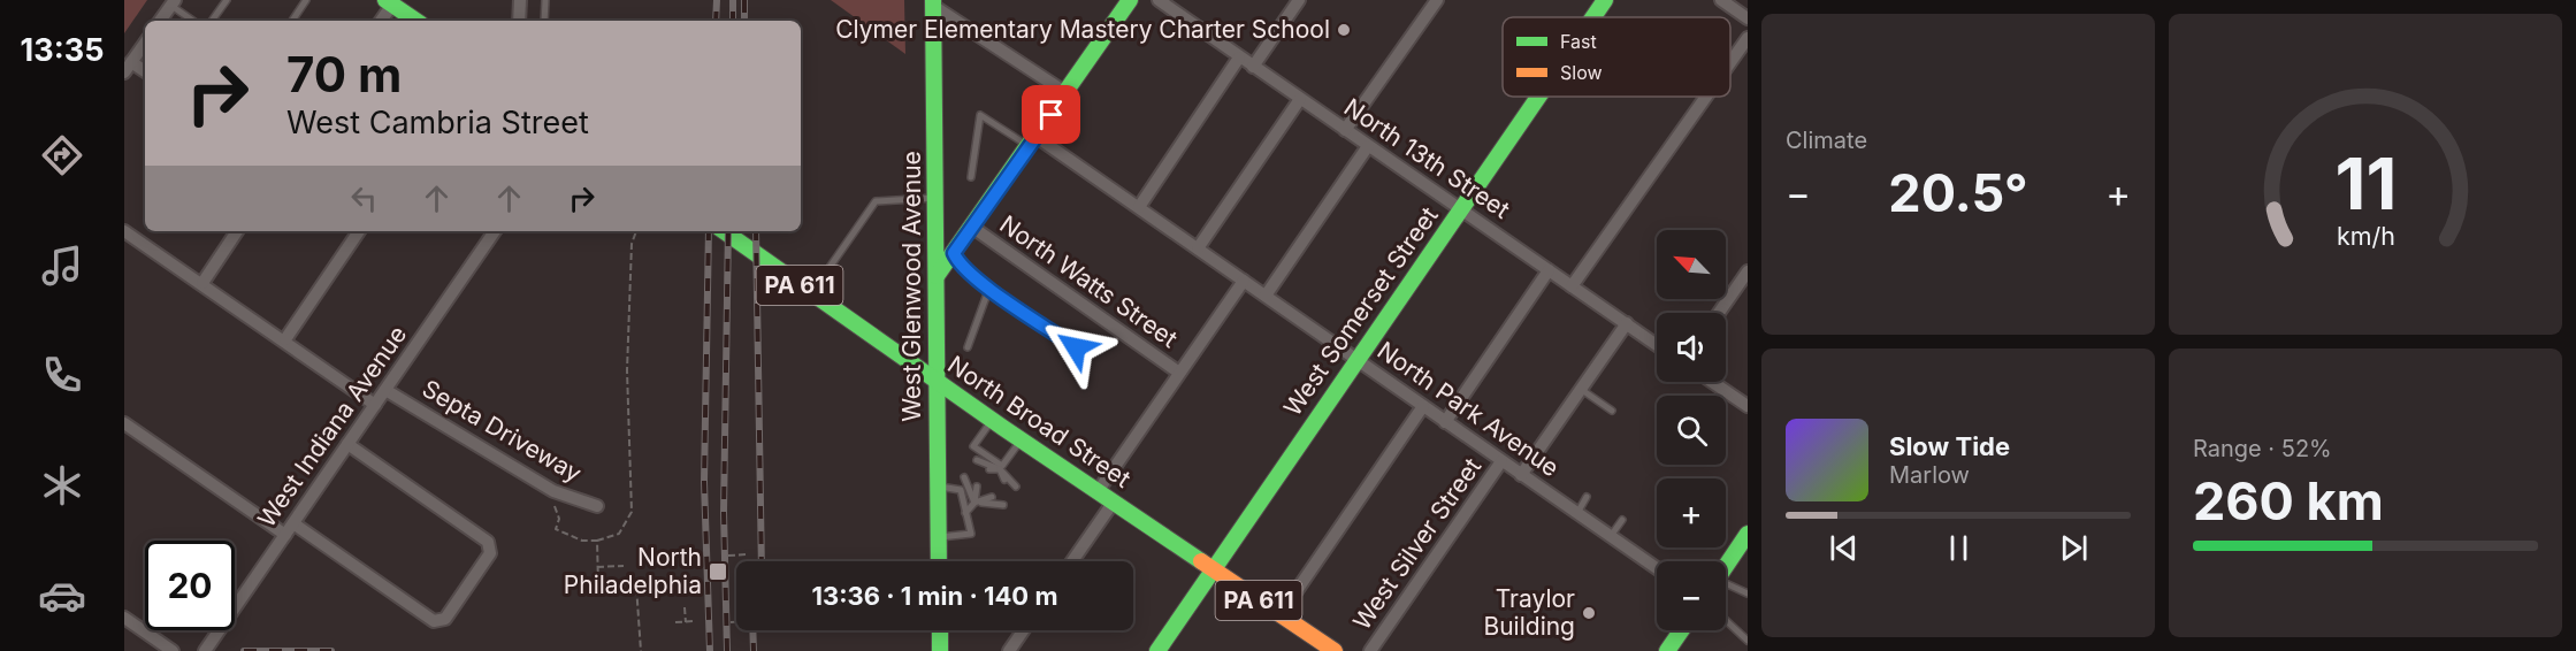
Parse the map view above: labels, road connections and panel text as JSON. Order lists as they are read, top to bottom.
{
  "streets": {
    "main road": [
      "PA 611",
      "West Glenwood Avenue",
      "West Somerset Street",
      "North Broad Street"
    ],
    "street": [
      "North 13th Street",
      "North Watts Street",
      "North Park Avenue",
      "West Indiana Avenue",
      "Septa Driveway",
      "West Silver Street"
    ]
  },
  "crossings": [
    ["North 13th Street", "West Somerset Street"],
    ["North 13th Street", "West Silver Street"],
    ["West Glenwood Avenue", "North Broad Street"],
    ["West Somerset Street", "North Park Avenue"],
    ["West Somerset Street", "North Broad Street"],
    ["North Park Avenue", "West Silver Street"],
    ["West Indiana Avenue", "Septa Driveway"]
  ],
  "places": {
    "other": ["Clymer Elementary Mastery Charter School", "Traylor Building"],
    "transit": ["North Philadelphia"]
  },
  "legend": ["Fast", "Slow"],
  "north": "top left",
  "page": {
    "tabs": "13:35",
    "tile": [
      "Climate",
      ["Range · 52%", "260 km"]
    ],
    "turn": ["70 m", "West Cambria Street"],
    "heat": ["−", "20.5°", "+"],
    "map_buttons": ["+", "−"],
    "song": ["Slow Tide", "Marlow"],
    "limit": "20",
    "trip": "13:36 · 1 min · 140 m",
    "gauge": ["11", "km/h"]
  }
}
